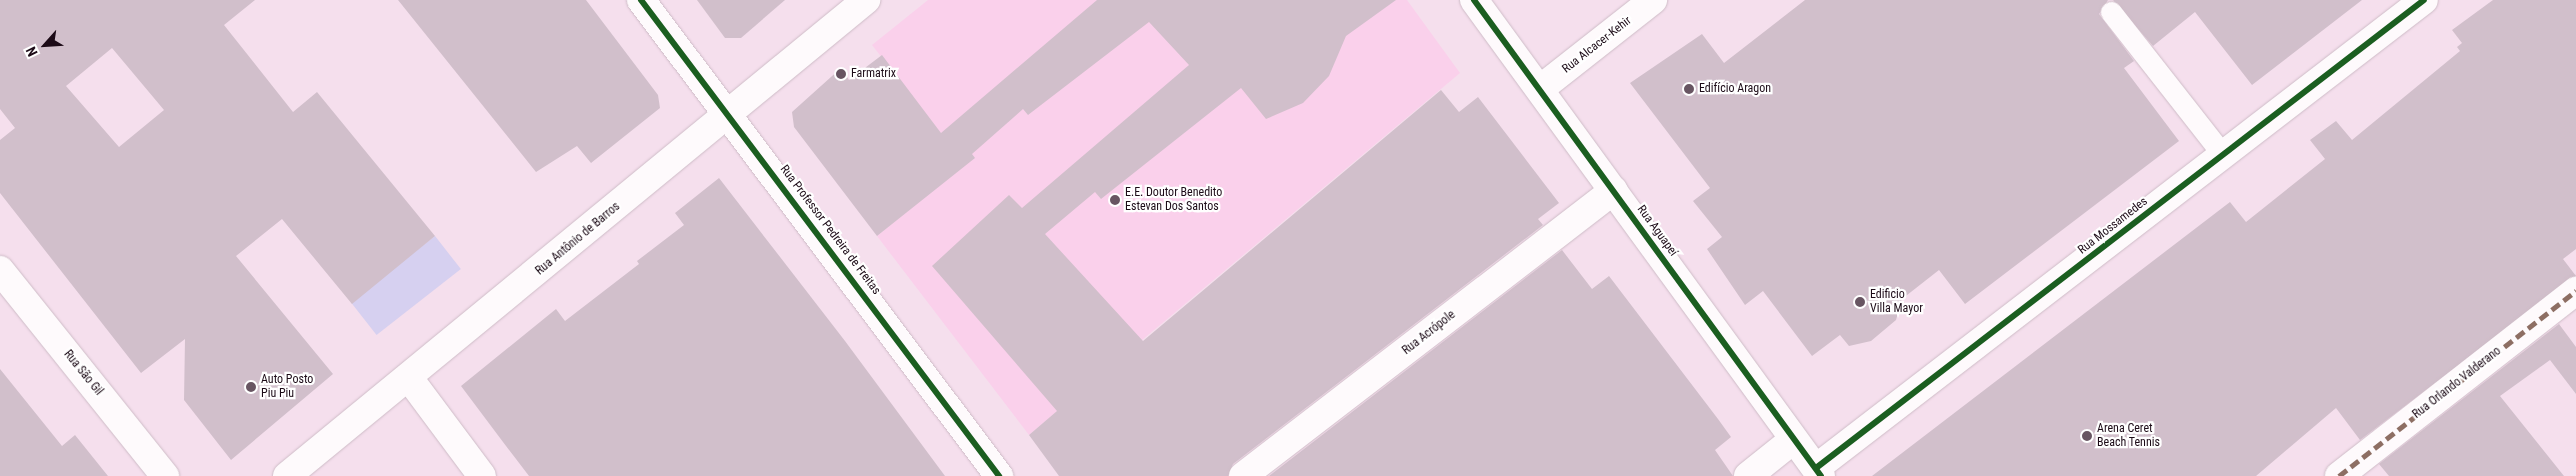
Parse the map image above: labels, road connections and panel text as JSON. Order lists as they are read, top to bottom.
{
  "streets": {
    "street": [
      "Rua Alcacer-Kehir",
      "Rua Mossamedes",
      "Rua Professor Pedreira de Freitas",
      "Rua Aguapeí",
      "Rua Antônio de Barros",
      "Rua Acrópole",
      "Rua São Gil",
      "Rua Orlando Valderano"
    ]
  },
  "crossings": [
    ["Rua Alcacer-Kehir", "Rua Aguapeí"],
    ["Rua Mossamedes", "Rua Aguapeí"],
    ["Rua Professor Pedreira de Freitas", "Rua Antônio de Barros"],
    ["Rua Aguapeí", "Rua Acrópole"]
  ],
  "places": [
    "Farmatrix",
    "Edifício Aragon",
    "E.E. Doutor Benedito Estevan Dos Santos",
    "Edificio Villa Mayor",
    "Auto Posto Piu Piu",
    "Arena Ceret Beach Tennis"
  ],
  "north": "bottom left"
}
